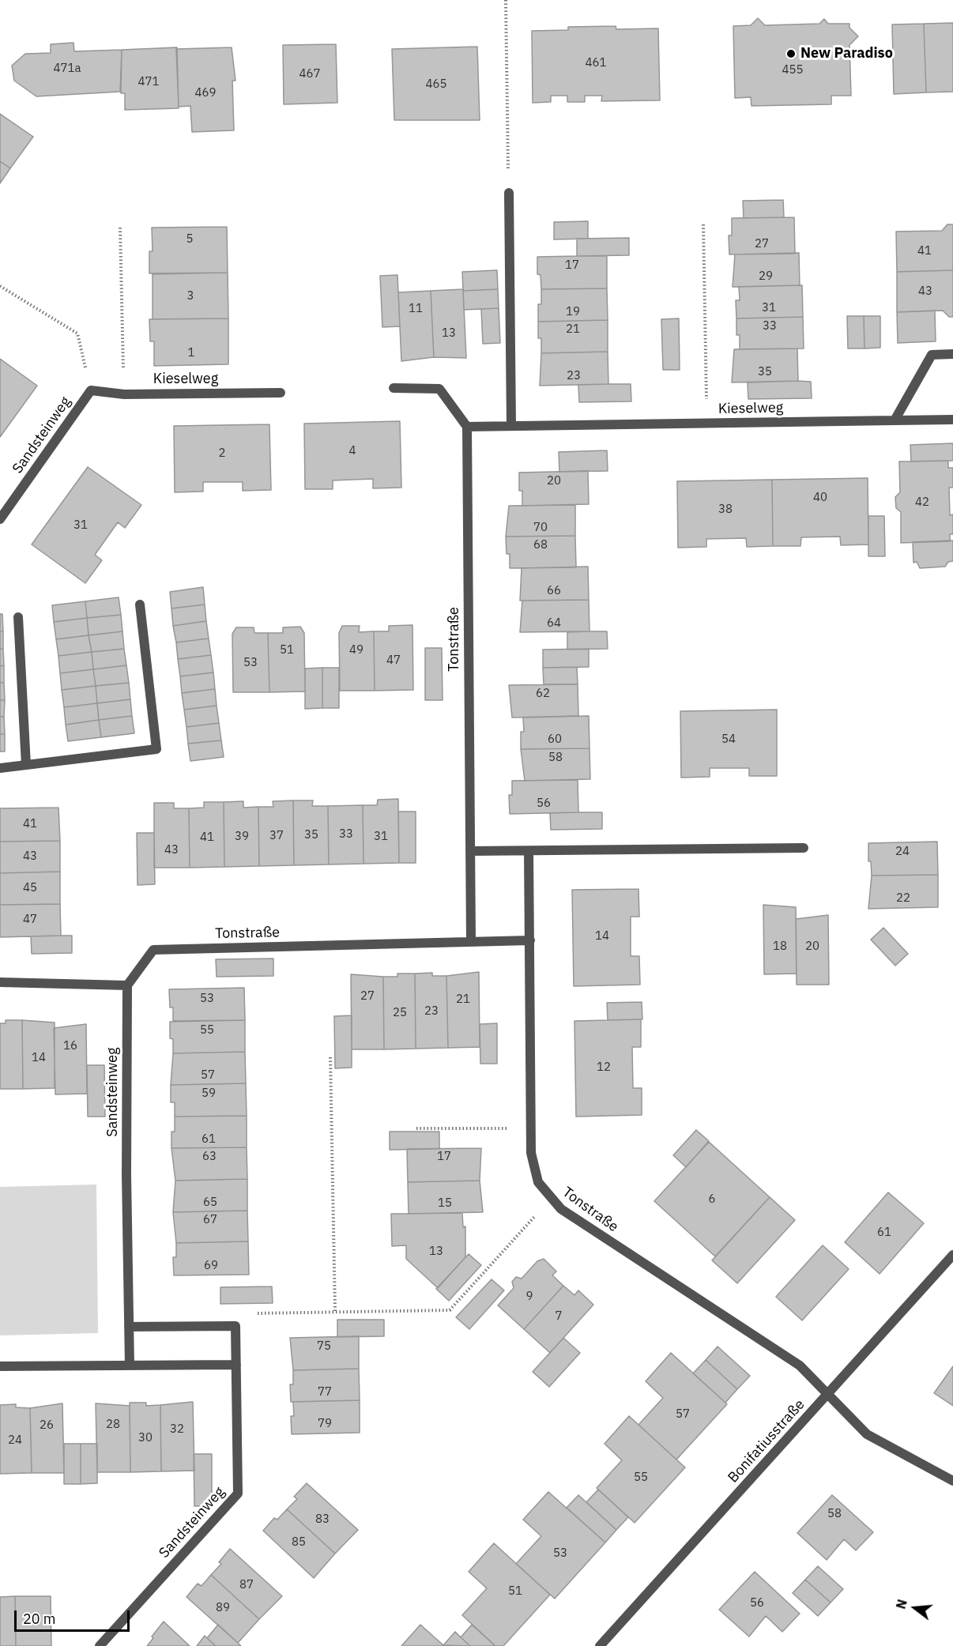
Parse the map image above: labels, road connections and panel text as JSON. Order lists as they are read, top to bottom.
{
  "streets": {
    "street": [
      "Kieselweg",
      "Sandsteinweg",
      "Tonstraße",
      "Bonifatiusstraße"
    ]
  },
  "crossings": [
    ["Kieselweg", "Sandsteinweg"],
    ["Kieselweg", "Tonstraße"],
    ["Sandsteinweg", "Tonstraße"],
    ["Tonstraße", "Bonifatiusstraße"]
  ],
  "places": ["New Paradiso"],
  "house_numbers": [
    "461",
    "471a",
    "455",
    "467",
    "471",
    "465",
    "469",
    "5",
    "27",
    "41",
    "17",
    "29",
    "43",
    "3",
    "31",
    "11",
    "19",
    "33",
    "21",
    "13",
    "1",
    "35",
    "23",
    "4",
    "2",
    "20",
    "40",
    "42",
    "38",
    "31",
    "70",
    "68",
    "66",
    "64",
    "51",
    "49",
    "47",
    "53",
    "62",
    "60",
    "54",
    "58",
    "56",
    "41",
    "33",
    "35",
    "37",
    "39",
    "31",
    "41",
    "43",
    "24",
    "43",
    "45",
    "22",
    "47",
    "14",
    "18",
    "20",
    "27",
    "53",
    "21",
    "23",
    "25",
    "55",
    "16",
    "14",
    "12",
    "57",
    "59",
    "61",
    "63",
    "17",
    "6",
    "65",
    "15",
    "67",
    "61",
    "13",
    "69",
    "9",
    "7",
    "75",
    "77",
    "57",
    "79",
    "28",
    "26",
    "32",
    "30",
    "24",
    "55",
    "58",
    "83",
    "85",
    "53",
    "87",
    "51",
    "56",
    "89"
  ],
  "scale_bar": "20 m",
  "north": "left"
}
